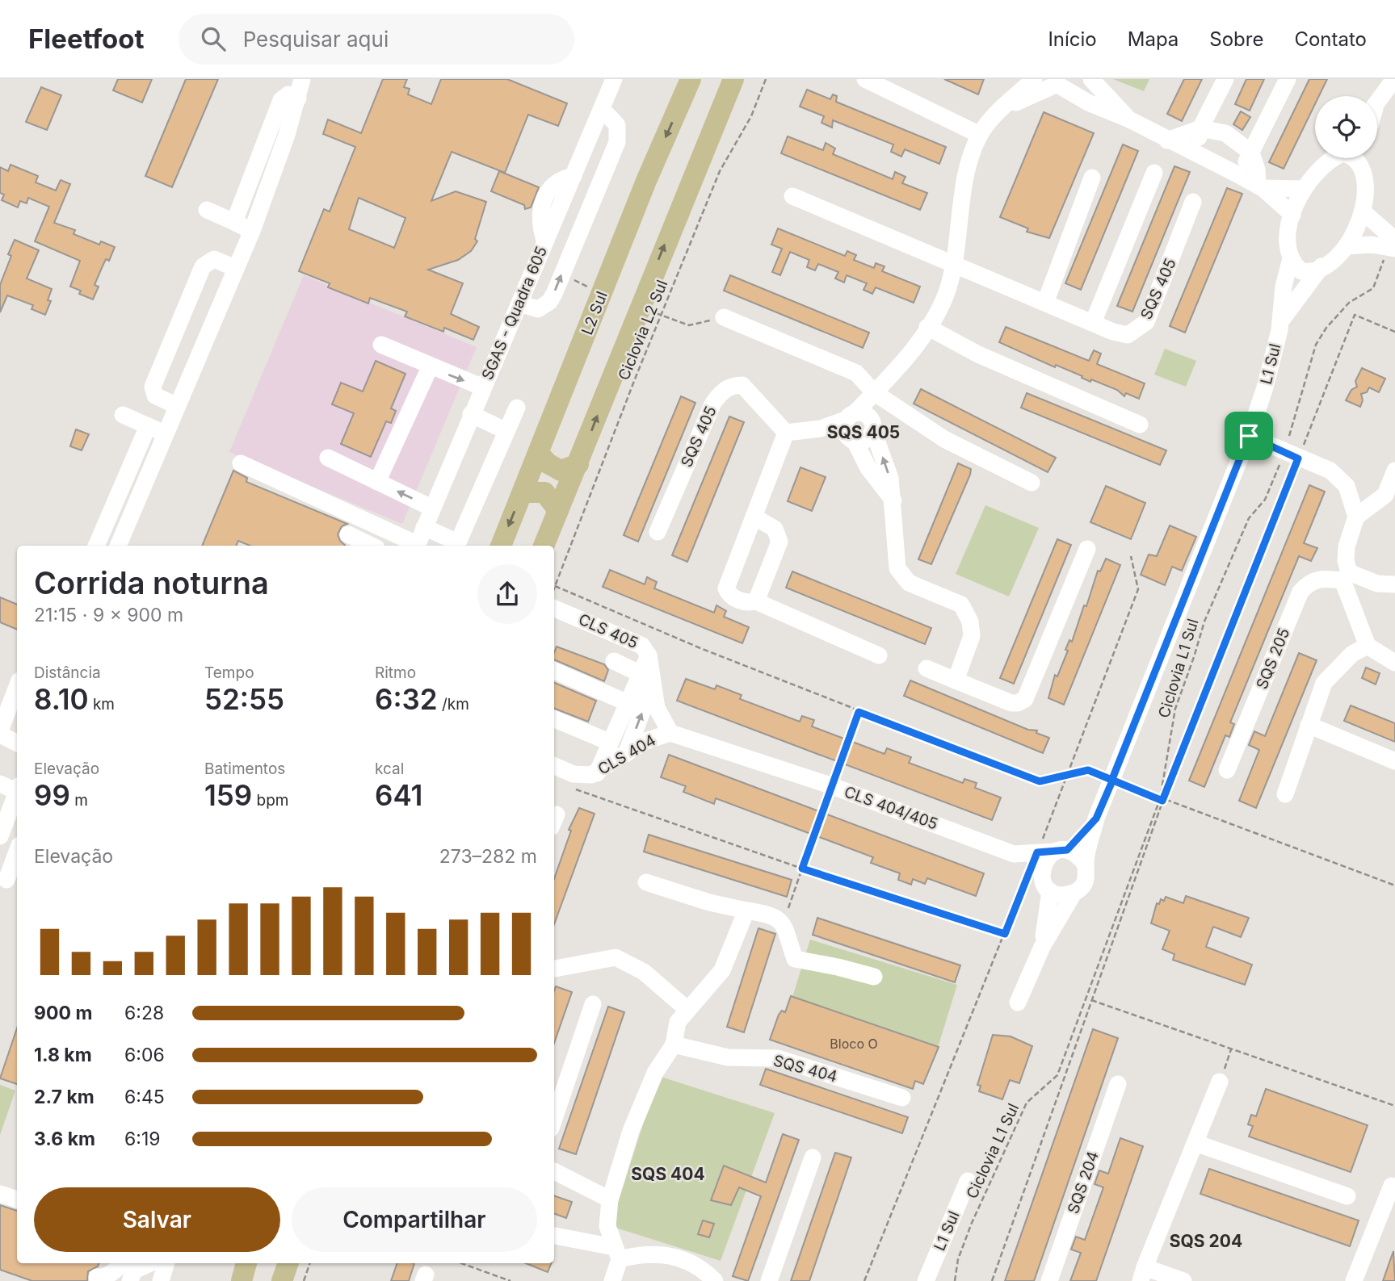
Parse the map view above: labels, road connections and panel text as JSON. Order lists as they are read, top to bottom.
{
  "streets": {
    "main road": ["L2 Sul"],
    "street": [
      "SQS 405",
      "SGAS - Quadra 605",
      "L1 Sul",
      "CLS 405",
      "SQS 205",
      "CLS 404",
      "CLS 404/405",
      "SQS 404",
      "SQS 204"
    ],
    "path": ["Ciclovia L2 Sul", "Ciclovia L1 Sul"]
  },
  "crossings": [
    ["L1 Sul", "CLS 404/405"],
    ["CLS 405", "CLS 404"],
    ["CLS 405", "CLS 404/405"],
    ["CLS 404", "CLS 404/405"]
  ],
  "districts": ["SQS 405", "SQS 404", "SQS 204"],
  "house_numbers": ["Bloco O"],
  "page": {
    "header": "Fleetfoot",
    "search": "Pesquisar aqui",
    "nav": [
      "Início",
      "Mapa",
      "Sobre",
      "Contato"
    ],
    "heading": ["Corrida noturna", "21:15 · 9 × 900 m"],
    "stats": [
      ["Distância", "8.10 km"],
      ["Tempo", "52:55"],
      ["Ritmo", "6:32 /km"],
      ["Elevação", "99 m"],
      ["Batimentos", "159 bpm"],
      ["kcal", "641"]
    ],
    "chart": ["Elevação", "273–282 m"],
    "list": [
      {
        "name": "900 m",
        "note": "6:28"
      },
      {
        "name": "1.8 km",
        "note": "6:06"
      },
      {
        "name": "2.7 km",
        "note": "6:45"
      },
      {
        "name": "3.6 km",
        "note": "6:19"
      }
    ],
    "buttons": ["Salvar", "Compartilhar"]
  }
}
